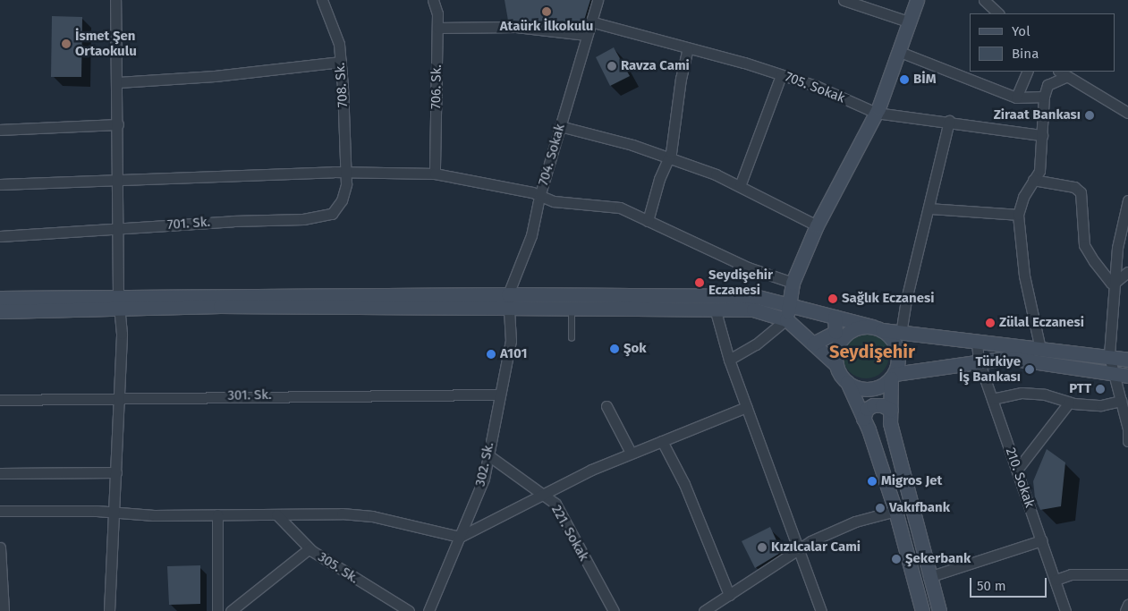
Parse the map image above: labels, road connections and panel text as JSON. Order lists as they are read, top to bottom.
{
  "streets": {
    "street": [
      "708. Sk.",
      "706. Sk.",
      "705. Sokak",
      "704. Sokak",
      "701. Sk.",
      "301. Sk.",
      "302. Sk.",
      "210. Sokak",
      "221. Sokak",
      "305. Sk."
    ]
  },
  "crossings": [
    ["708. Sk.", "701. Sk."],
    ["705. Sokak", "704. Sokak"],
    ["704. Sokak", "302. Sk."],
    ["301. Sk.", "302. Sk."],
    ["302. Sk.", "221. Sokak"]
  ],
  "districts": ["Seydişehir"],
  "places": [
    "Ataürk İlkokulu",
    "İsmet Şen Ortaokulu",
    "Ravza Cami",
    "BİM",
    "Ziraat Bankası",
    "Seydişehir Eczanesi",
    "Sağlık Eczanesi",
    "Zülal Eczanesi",
    "Şok",
    "A101",
    "Türkiye İş Bankası",
    "PTT",
    "Migros Jet",
    "Vakıfbank",
    "Kızılcalar Cami",
    "Şekerbank"
  ],
  "legend": ["Yol", "Bina"],
  "scale_bar": "50 m"
}
